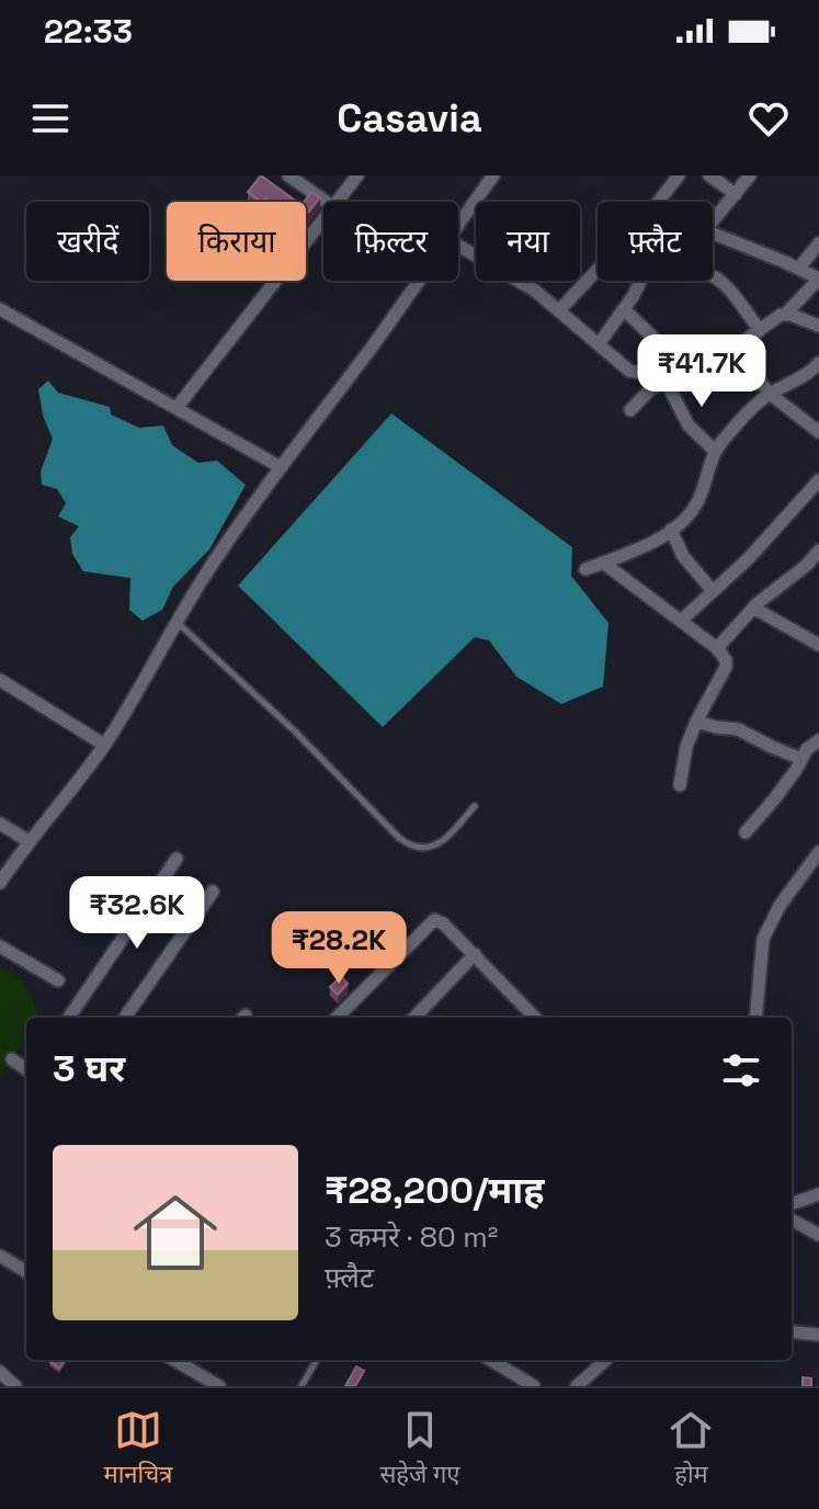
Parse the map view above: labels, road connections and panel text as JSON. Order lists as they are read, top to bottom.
{
  "page": {
    "status": "22:33",
    "header": "Casavia",
    "chip": [
      "खरीदें",
      "किराया",
      "फ़िल्टर",
      "नया",
      "फ़्लैट"
    ],
    "price": ["₹41.7K", "₹32.6K", "₹28.2K"],
    "heading": "3 घर",
    "list": [
      {
        "name": "₹28,200/माह",
        "note": "3 कमरे · 80 m² · फ़्लैट"
      }
    ],
    "tabs": ["मानचित्र", "सहेजे गए", "होम"]
  }
}
